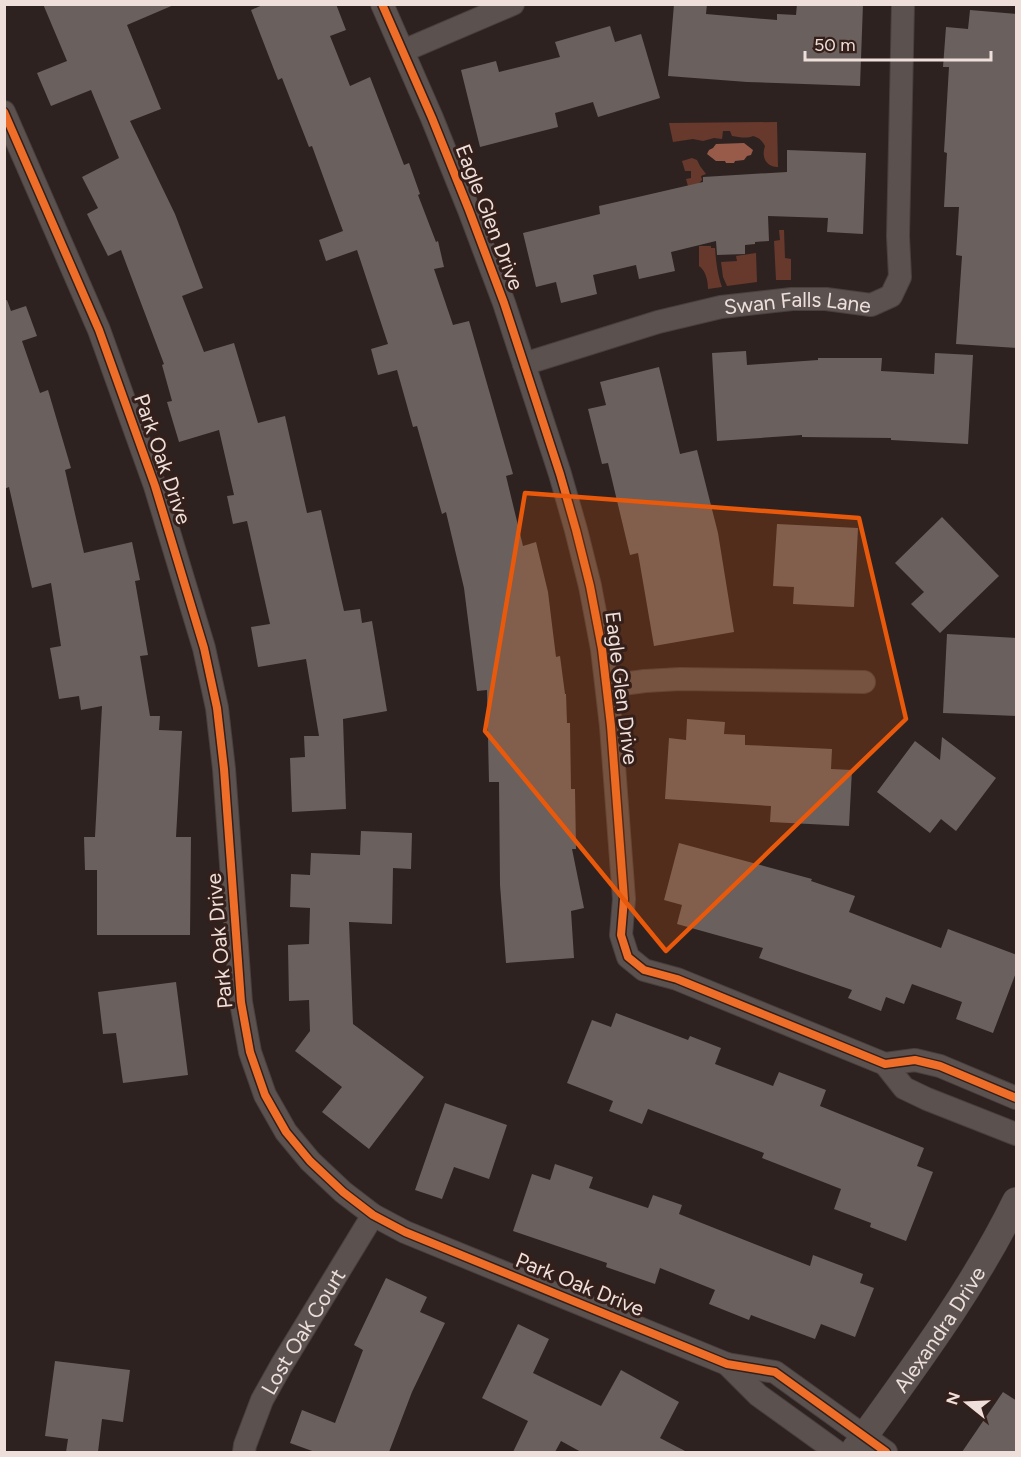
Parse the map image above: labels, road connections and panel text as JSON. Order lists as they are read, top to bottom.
{
  "streets": {
    "street": [
      "Eagle Glen Drive",
      "Swan Falls Lane",
      "Park Oak Drive",
      "Alexandra Drive",
      "Lost Oak Court"
    ]
  },
  "crossings": [
    ["Eagle Glen Drive", "Swan Falls Lane"],
    ["Park Oak Drive", "Alexandra Drive"],
    ["Park Oak Drive", "Lost Oak Court"]
  ],
  "scale_bar": "50 m",
  "north": "left"
}
